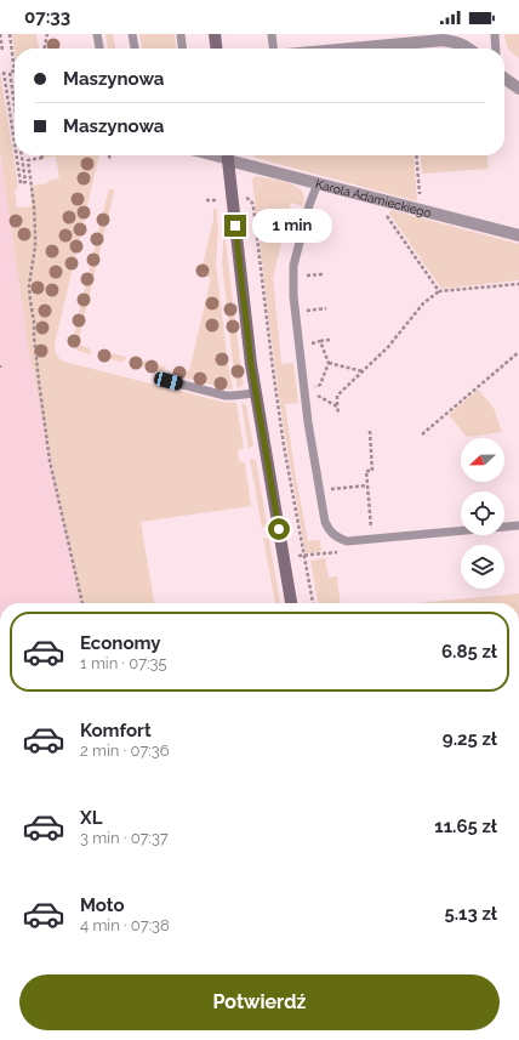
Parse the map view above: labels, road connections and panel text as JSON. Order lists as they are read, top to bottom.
{
  "streets": {
    "street": ["Karola Adamieckiego"]
  },
  "north": "left",
  "page": {
    "status": "07:33",
    "banner": ["Maszynowa", "Maszynowa"],
    "bubble": "1 min",
    "list": [
      {
        "name": "Economy",
        "note": "1 min · 07:35",
        "value": "6.85 zł"
      },
      {
        "name": "Komfort",
        "note": "2 min · 07:36",
        "value": "9.25 zł"
      },
      {
        "name": "XL",
        "note": "3 min · 07:37",
        "value": "11.65 zł"
      },
      {
        "name": "Moto",
        "note": "4 min · 07:38",
        "value": "5.13 zł"
      }
    ],
    "buttons": "Potwierdź"
  }
}
